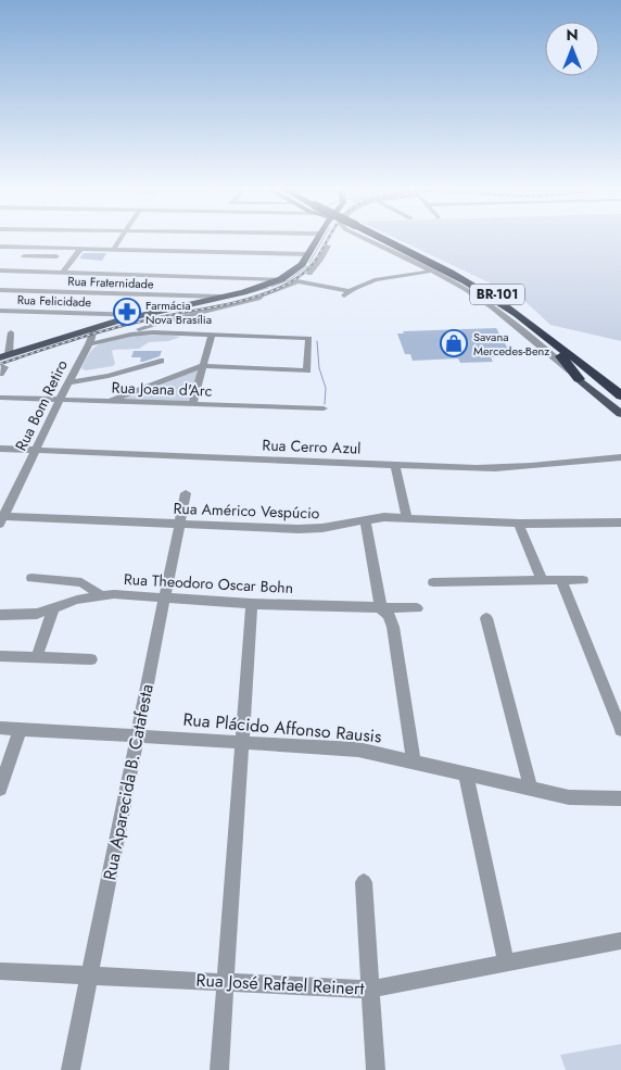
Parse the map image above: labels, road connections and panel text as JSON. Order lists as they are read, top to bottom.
{
  "streets": {
    "highway": ["BR-101"],
    "street": [
      "Rua Fraternidade",
      "Rua Felicidade",
      "Rua Joana d'Arc",
      "Rua Bom Retiro",
      "Rua Cerro Azul",
      "Rua Américo Vespúcio",
      "Rua Theodoro Oscar Bohn",
      "Rua Plácido Affonso Rausis",
      "Rua Aparecida B. Catafesta",
      "Rua José Rafael Reinert"
    ]
  },
  "crossings": [
    ["Rua Joana d'Arc", "Rua Bom Retiro"],
    ["Rua Bom Retiro", "Rua Cerro Azul"],
    ["Rua Bom Retiro", "Rua Américo Vespúcio"],
    ["Rua Américo Vespúcio", "Rua Aparecida B. Catafesta"],
    ["Rua Theodoro Oscar Bohn", "Rua Aparecida B. Catafesta"],
    ["Rua Plácido Affonso Rausis", "Rua Aparecida B. Catafesta"],
    ["Rua Aparecida B. Catafesta", "Rua José Rafael Reinert"]
  ],
  "places": {
    "pharmacy": ["Farmácia Nova Brasília"],
    "shop": ["Savana Mercedes-Benz"]
  },
  "north": "top"
}
